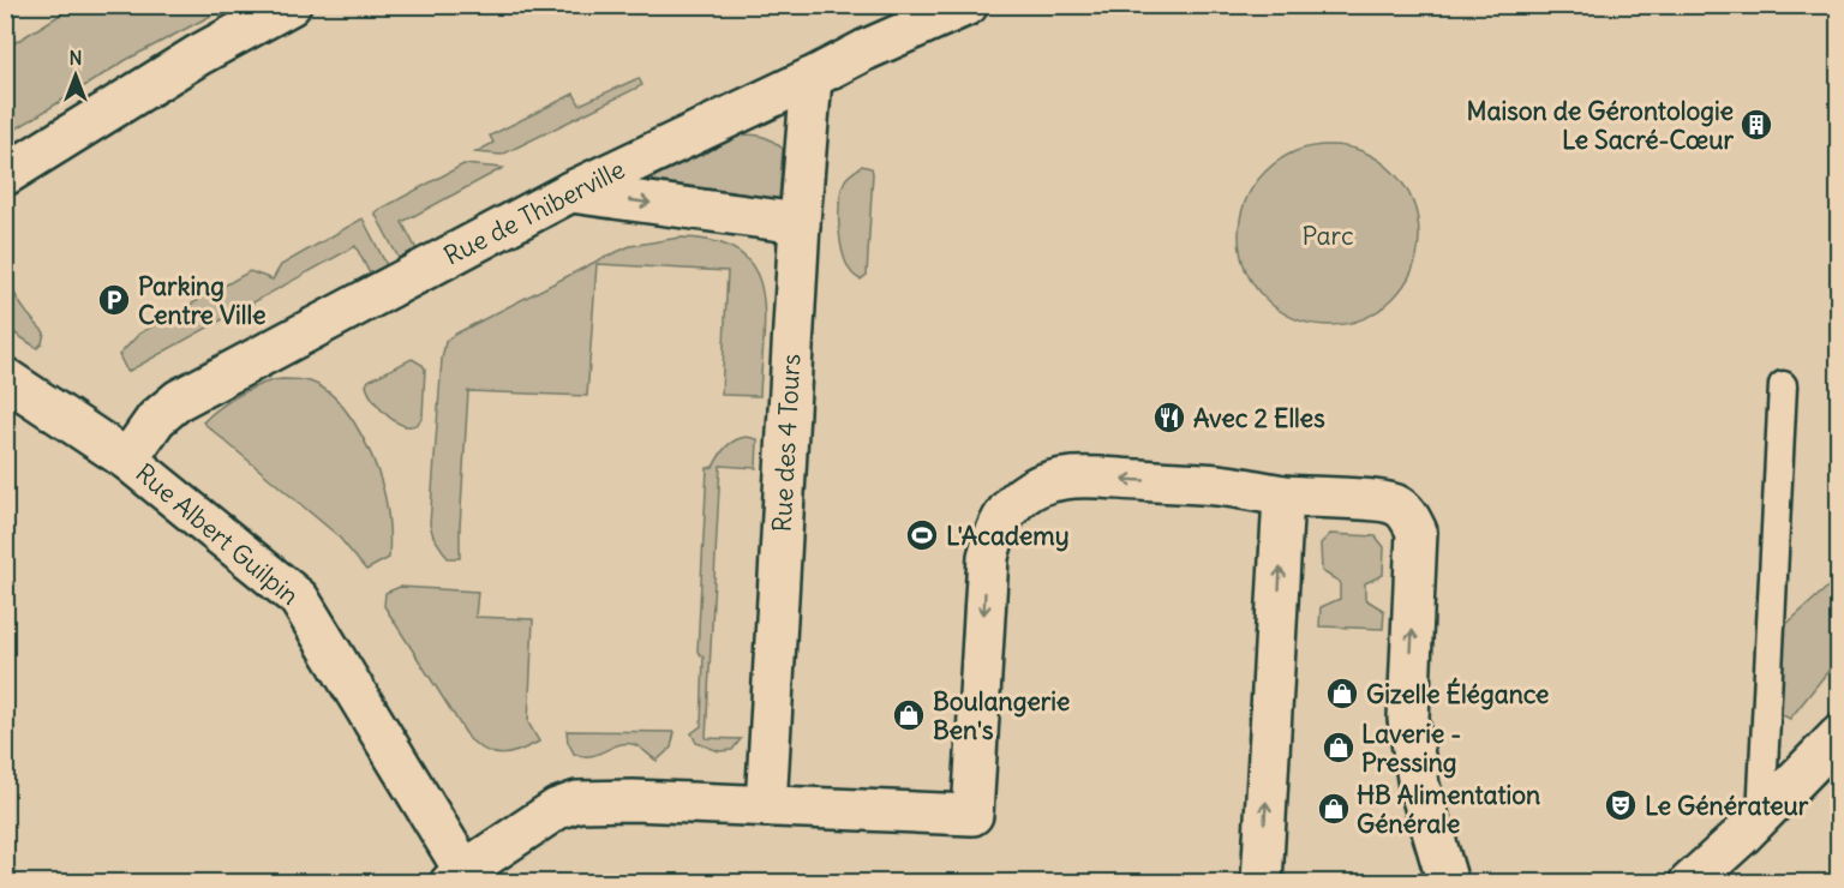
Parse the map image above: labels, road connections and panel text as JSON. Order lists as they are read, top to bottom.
{
  "streets": {
    "street": ["Rue de Thiberville", "Rue des 4 Tours", "Rue Albert Guilpin"]
  },
  "crossings": [
    ["Rue de Thiberville", "Rue des 4 Tours"],
    ["Rue de Thiberville", "Rue Albert Guilpin"]
  ],
  "parks": ["Parc"],
  "places": {
    "building": ["Maison de Gérontologie Le Sacré-Cœur"],
    "parking": ["Parking Centre Ville"],
    "restaurant": ["Avec 2 Elles"],
    "sports": ["L'Academy"],
    "shop": [
      "Gizelle Élégance",
      "Boulangerie Ben's",
      "Laverie - Pressing",
      "HB Alimentation Générale"
    ],
    "theatre": ["Le Générateur"]
  },
  "north": "top"
}
